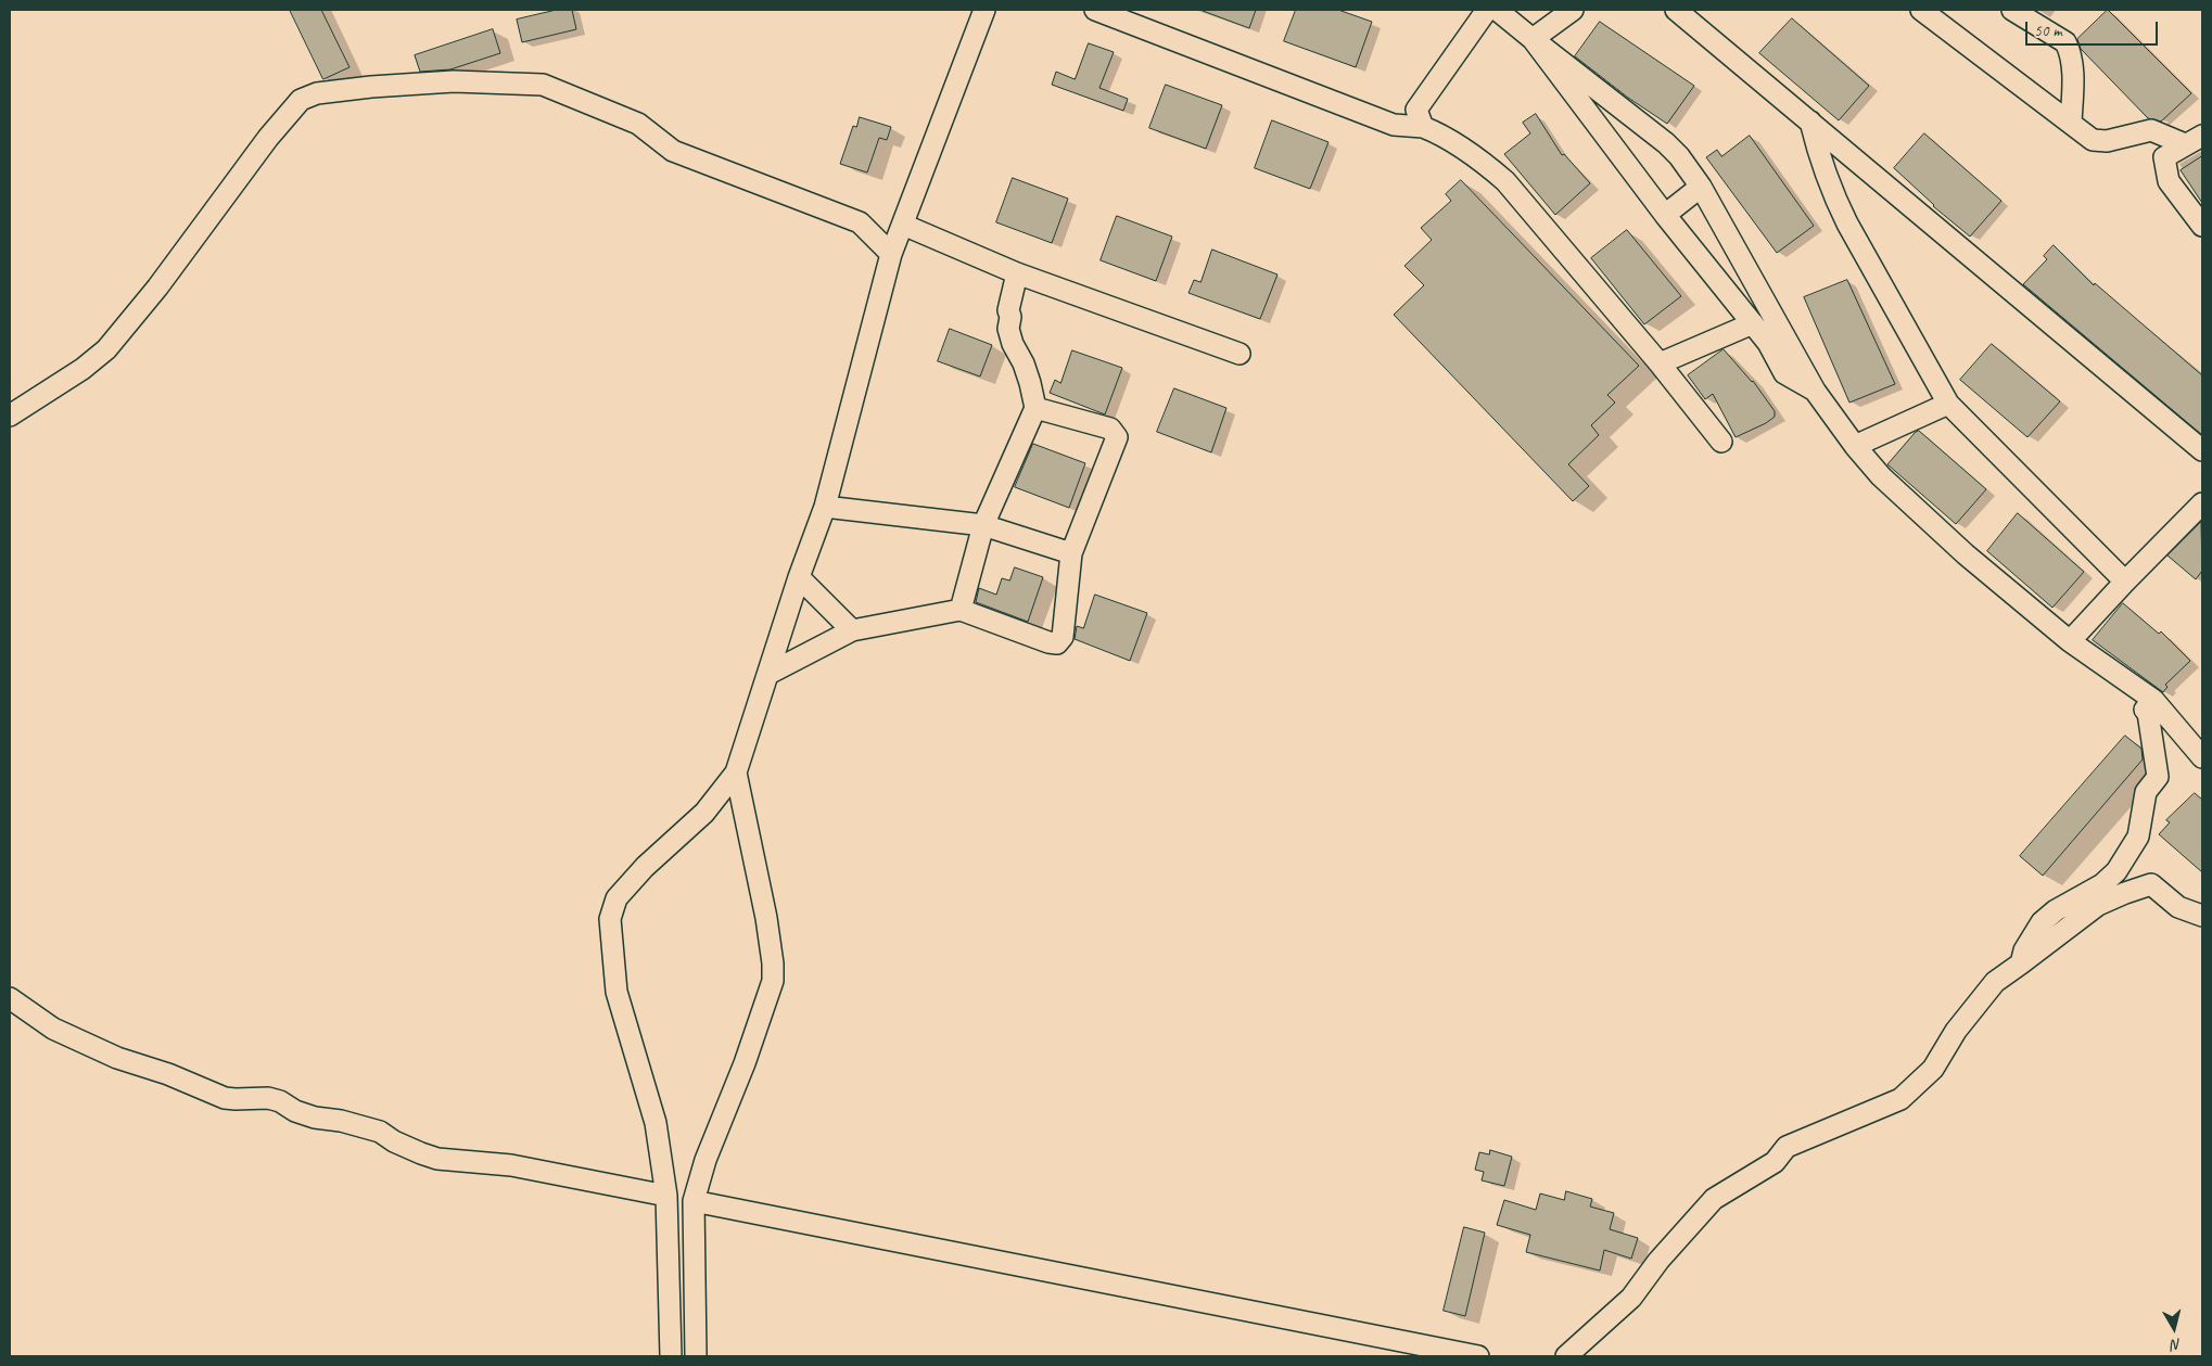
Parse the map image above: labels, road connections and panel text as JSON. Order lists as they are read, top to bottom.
{
  "scale_bar": "50 m",
  "north": "bottom"
}
